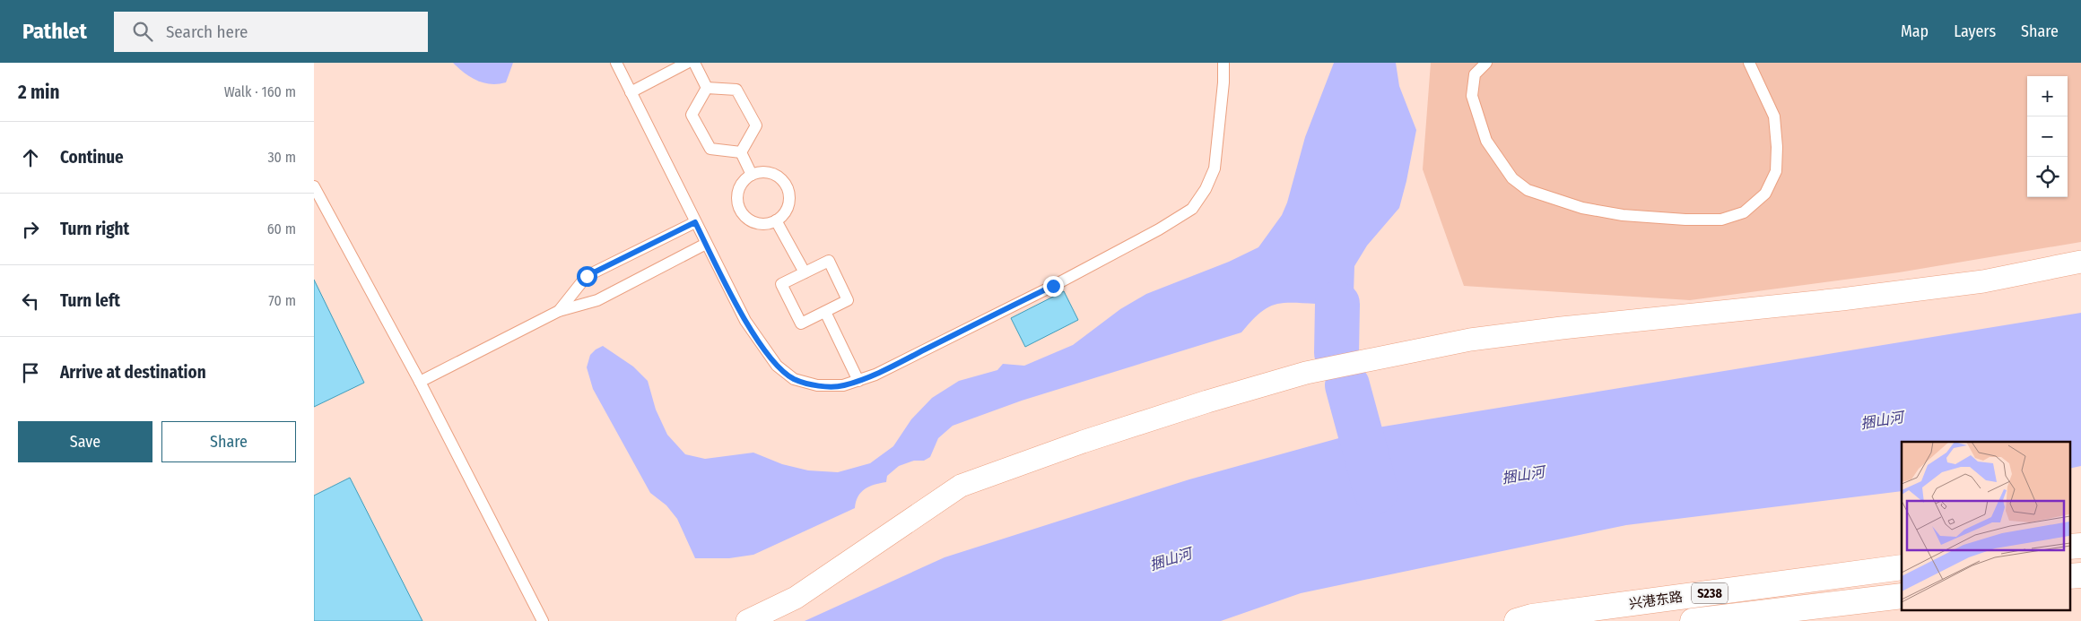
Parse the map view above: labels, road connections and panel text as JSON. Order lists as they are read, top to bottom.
{
  "streets": {
    "main road": ["S238", "兴港东路"]
  },
  "water": ["捆山河"],
  "page": {
    "header": "Pathlet",
    "search": "Search here",
    "nav": ["Map", "Layers", "Share"],
    "heading": ["2 min", "Walk · 160 m"],
    "map_buttons": ["+", "−"],
    "list": [
      ["Continue", "30 m"],
      ["Turn right", "60 m"],
      ["Turn left", "70 m"],
      "Arrive at destination"
    ],
    "buttons": ["Save", "Share"]
  }
}
